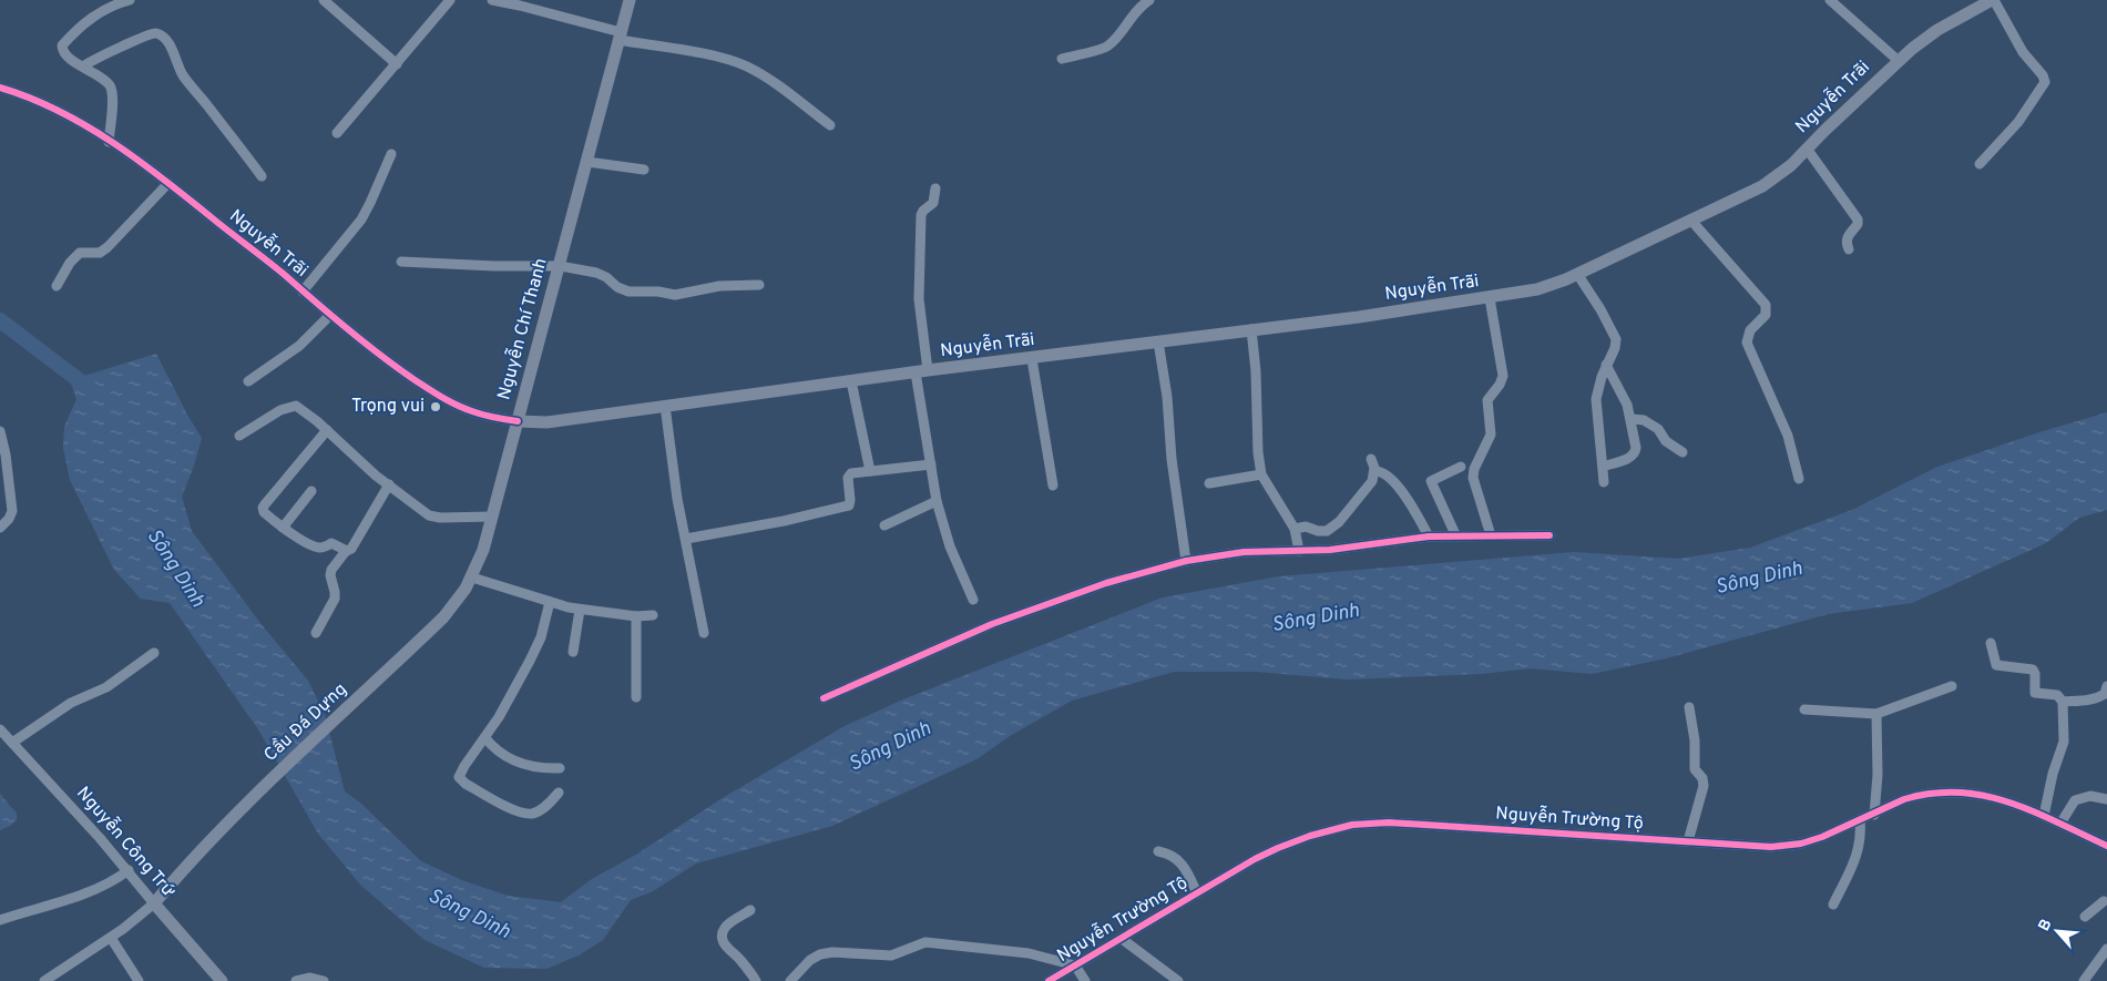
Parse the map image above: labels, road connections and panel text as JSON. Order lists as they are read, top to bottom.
{
  "streets": {
    "main road": [
      "Nguyễn Trãi",
      "Nguyễn Chí Thanh",
      "Cầu Đá Dựng",
      "Nguyễn Công Trứ"
    ],
    "street": ["Nguyễn Trường Tộ"]
  },
  "crossings": [
    ["Nguyễn Trãi", "Nguyễn Chí Thanh"],
    ["Nguyễn Chí Thanh", "Cầu Đá Dựng"],
    ["Cầu Đá Dựng", "Nguyễn Công Trứ"]
  ],
  "water": ["Sông Dinh"],
  "places": ["Trọng vui"],
  "north": "top left"
}
